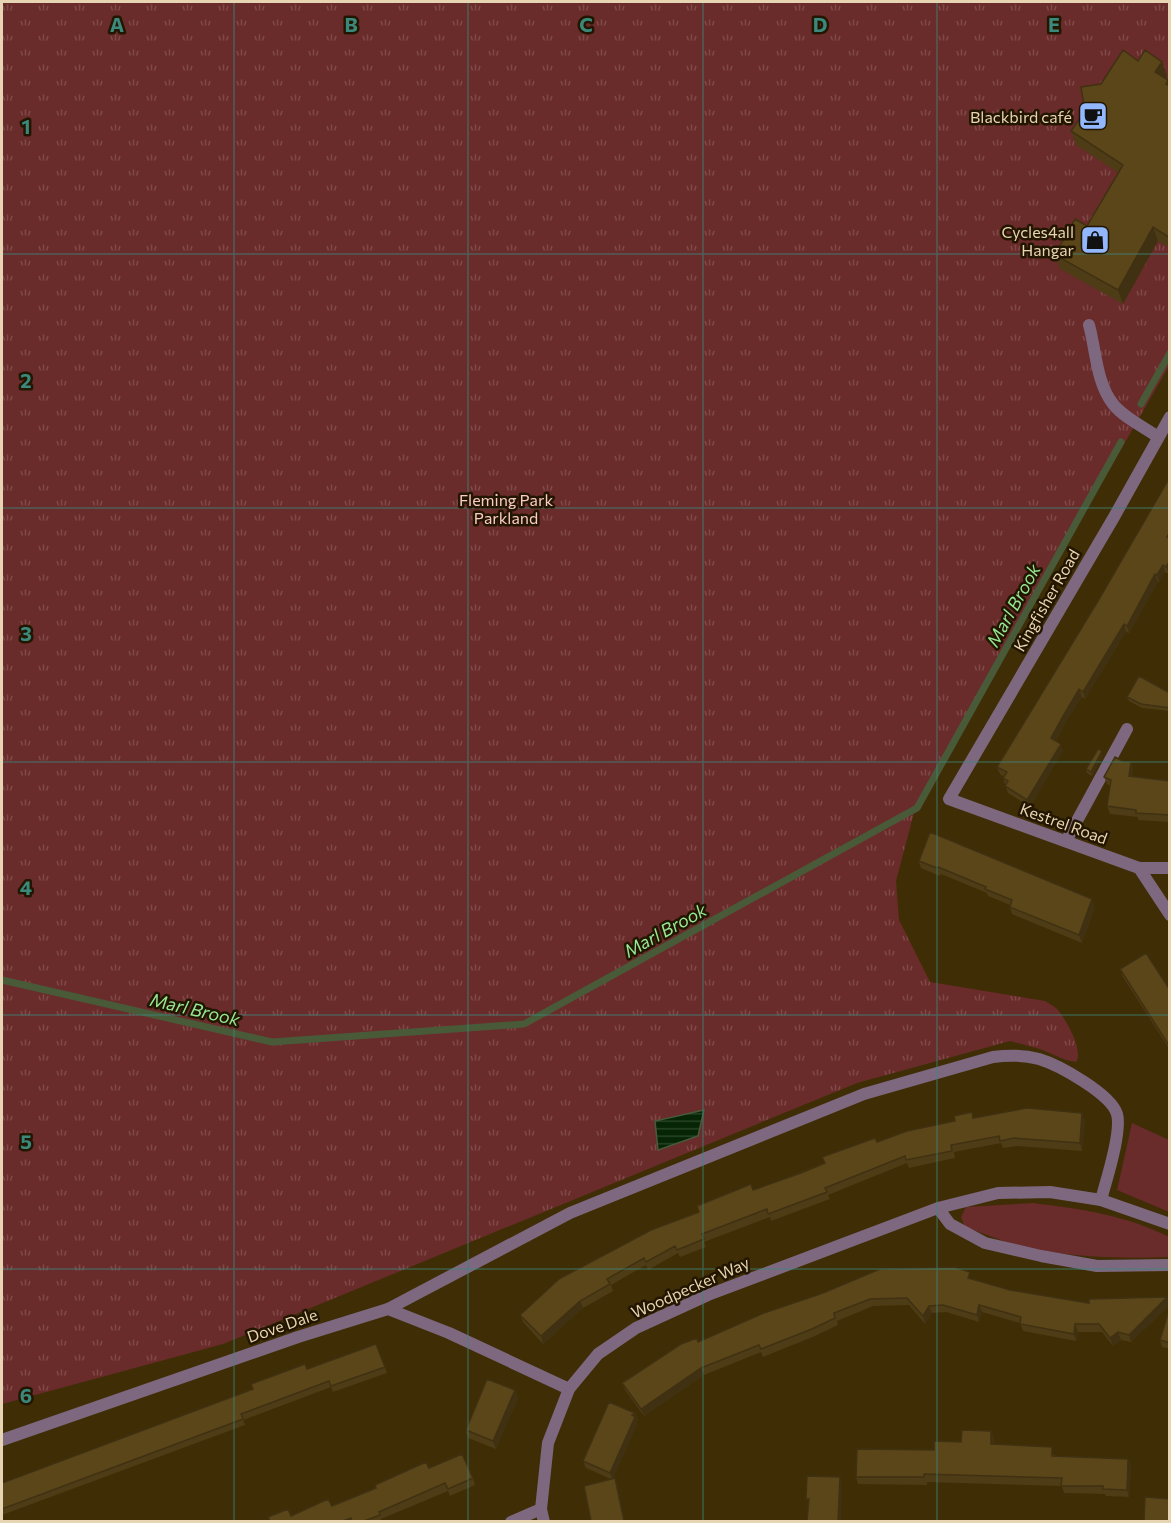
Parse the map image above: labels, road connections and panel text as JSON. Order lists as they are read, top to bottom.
{
  "streets": {
    "street": [
      "Kingfisher Road",
      "Kestrel Road",
      "Woodpecker Way",
      "Dove Dale"
    ]
  },
  "crossings": [
    ["Kingfisher Road", "Kestrel Road"],
    ["Woodpecker Way", "Dove Dale"]
  ],
  "water": ["Marl Brook"],
  "parks": ["Fleming Park Parkland"],
  "places": {
    "cafe": ["Blackbird café"],
    "shop": ["Cycles4all Hangar"]
  },
  "grid": {
    "columns": [
      "A",
      "B",
      "C",
      "D",
      "E"
    ],
    "rows": [
      "1",
      "2",
      "3",
      "4",
      "5",
      "6"
    ]
  }
}
